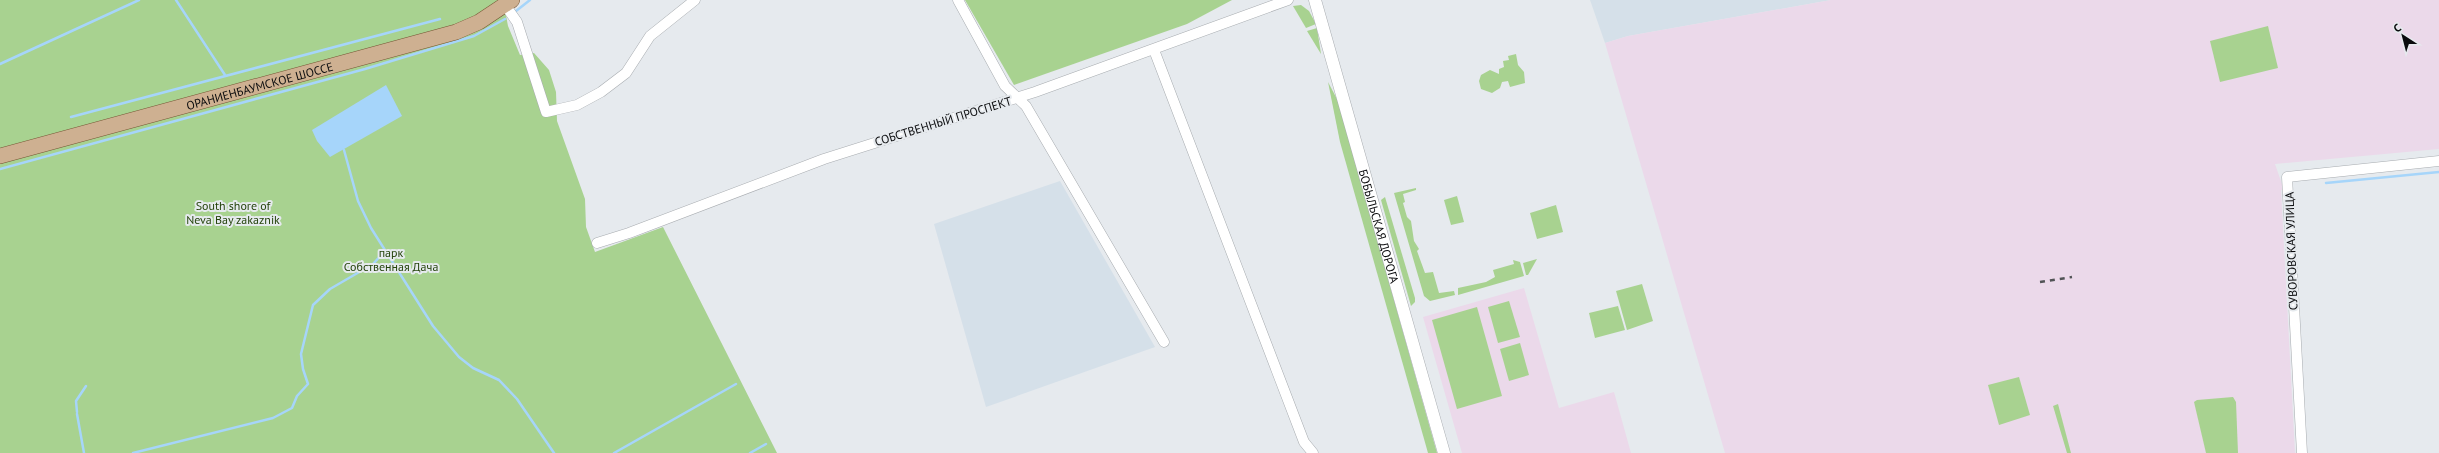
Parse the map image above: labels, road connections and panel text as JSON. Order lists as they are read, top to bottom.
{
  "streets": {
    "main road": ["ОРАНИЕНБАУМСКОЕ ШОССЕ"],
    "street": ["СОБСТВЕННЫЙ ПРОСПЕКТ", "БОБЫЛЬСКАЯ ДОРОГА", "СУВОРОВСКАЯ УЛИЦА"]
  },
  "parks": ["South shore of Neva Bay zakaznik", "парк Собственная Дача"],
  "north": "top left"
}
